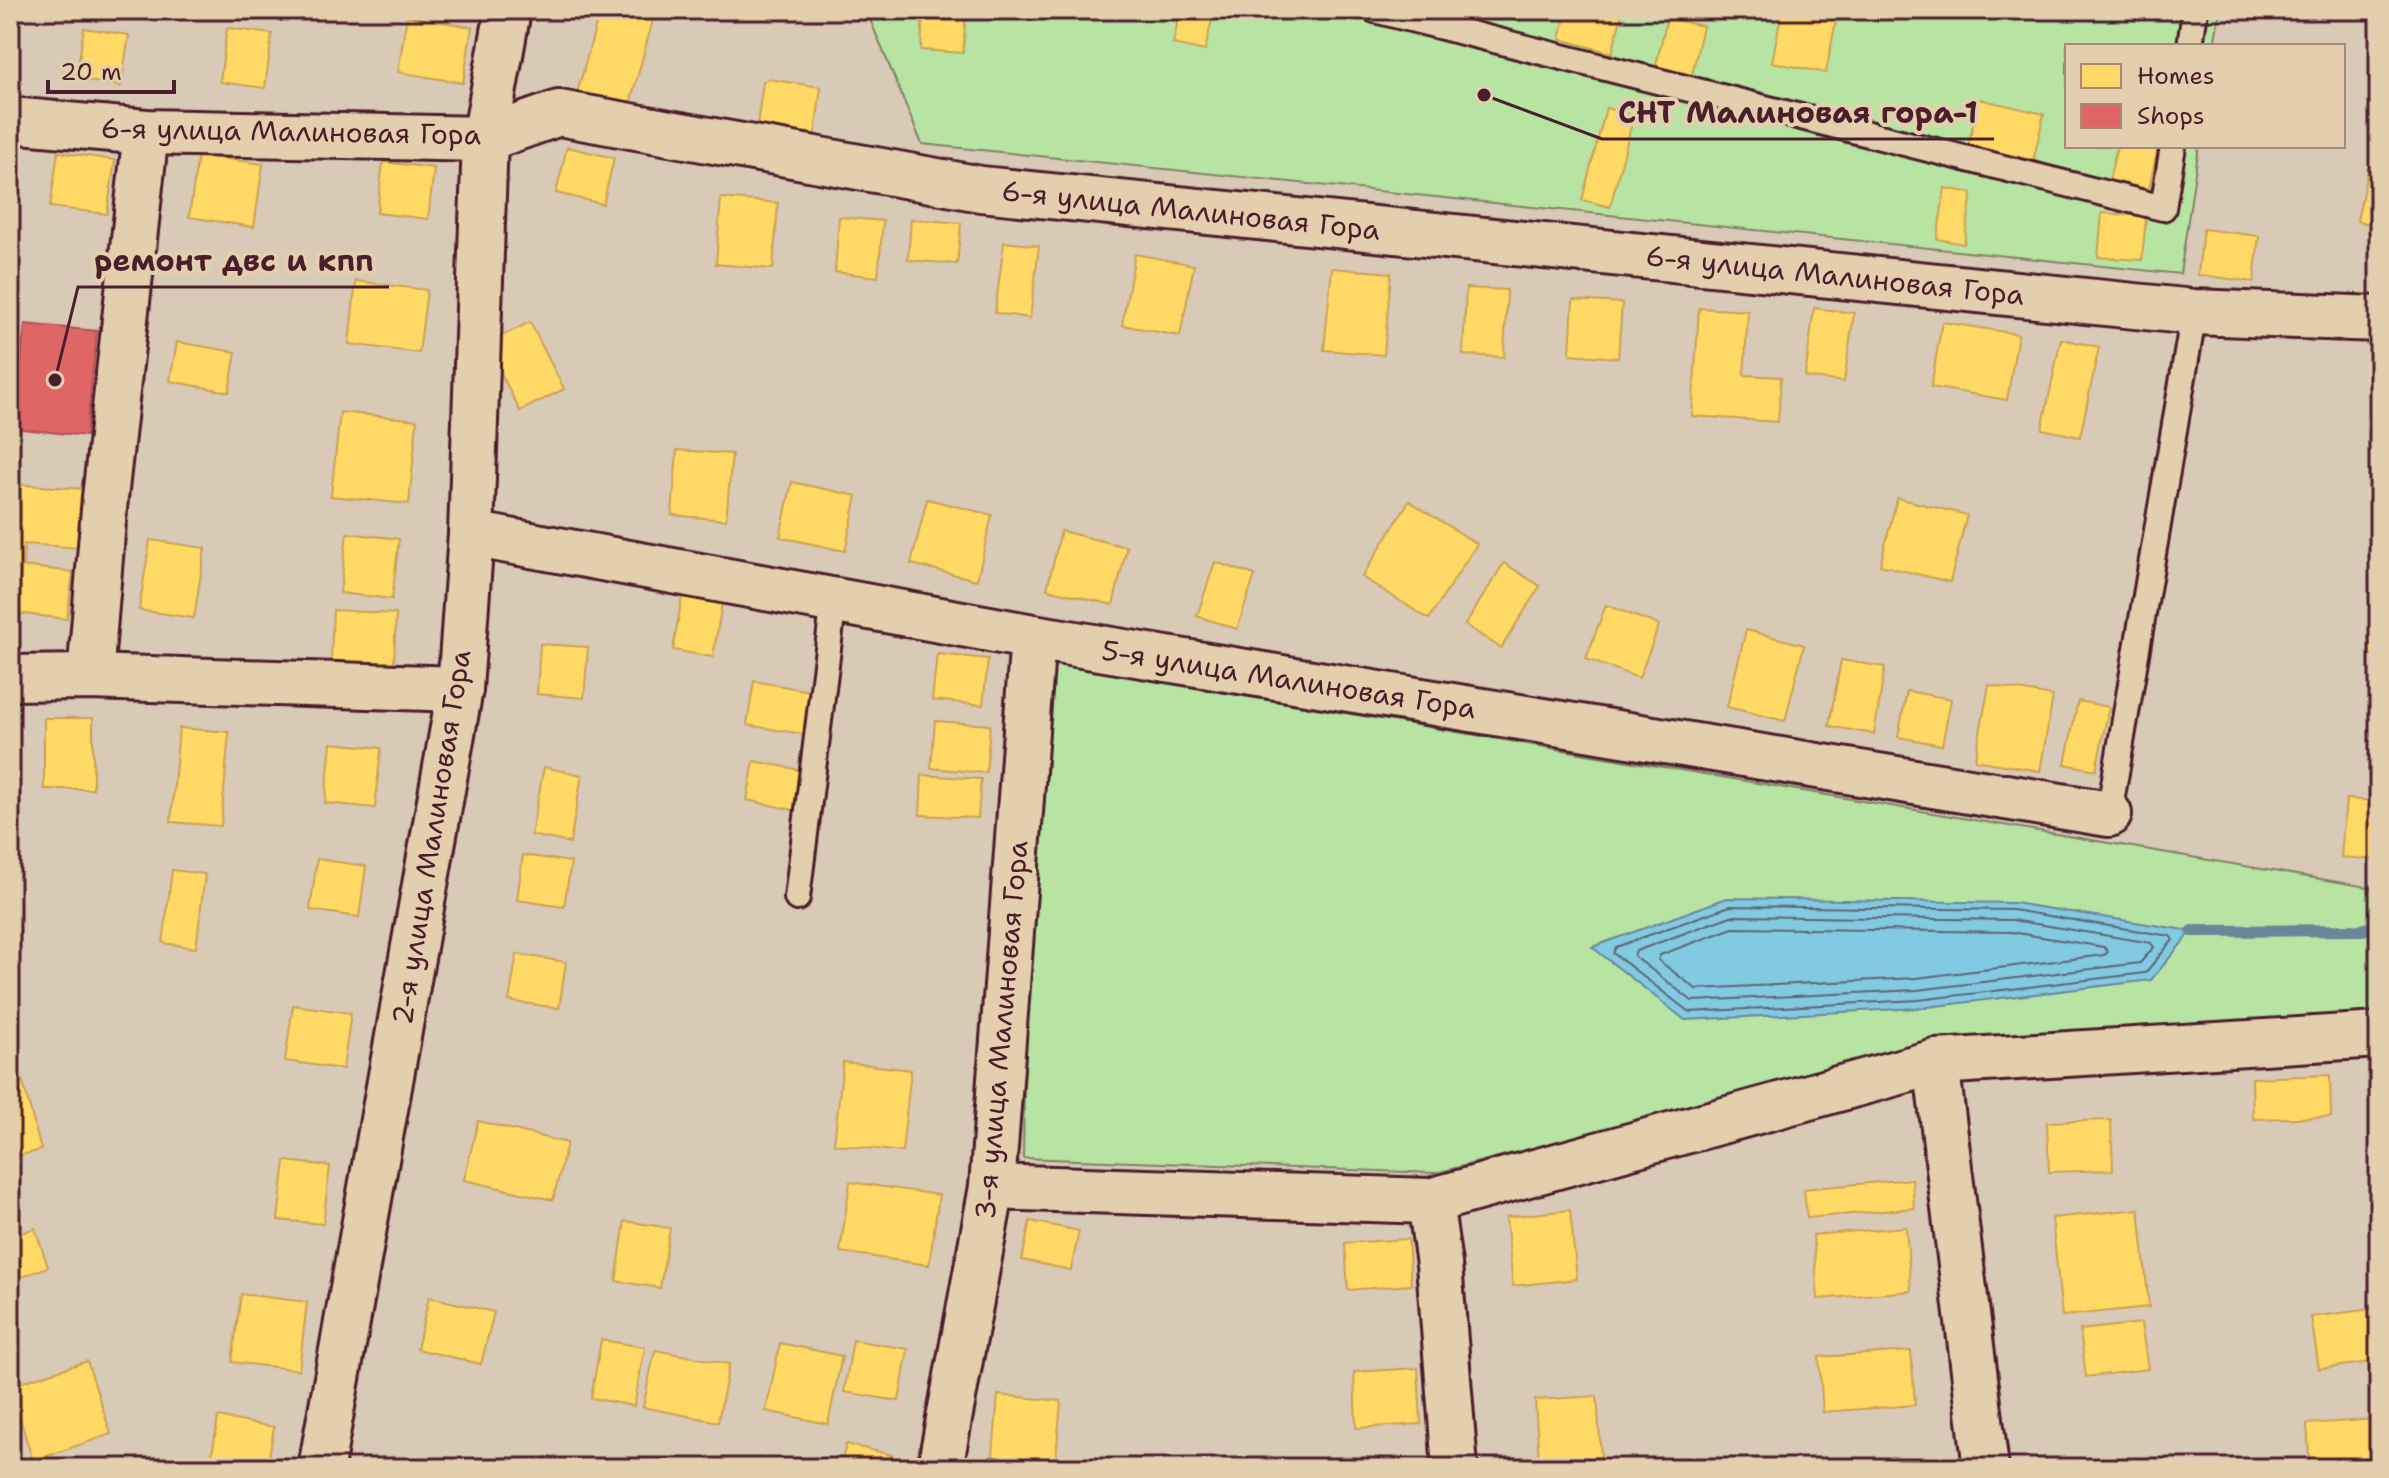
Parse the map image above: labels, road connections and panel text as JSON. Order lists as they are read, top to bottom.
{
  "streets": {
    "street": [
      "6-я улица Малиновая Гора",
      "5-я улица Малиновая Гора",
      "2-я улица Малиновая Гора",
      "3-я улица Малиновая Гора"
    ]
  },
  "crossings": [
    ["6-я улица Малиновая Гора", "2-я улица Малиновая Гора"],
    ["5-я улица Малиновая Гора", "2-я улица Малиновая Гора"],
    ["5-я улица Малиновая Гора", "3-я улица Малиновая Гора"]
  ],
  "places": ["СНТ Малиновая гора-1", "ремонт двс и кпп"],
  "legend": ["Homes", "Shops"],
  "scale_bar": "20 m"
}
